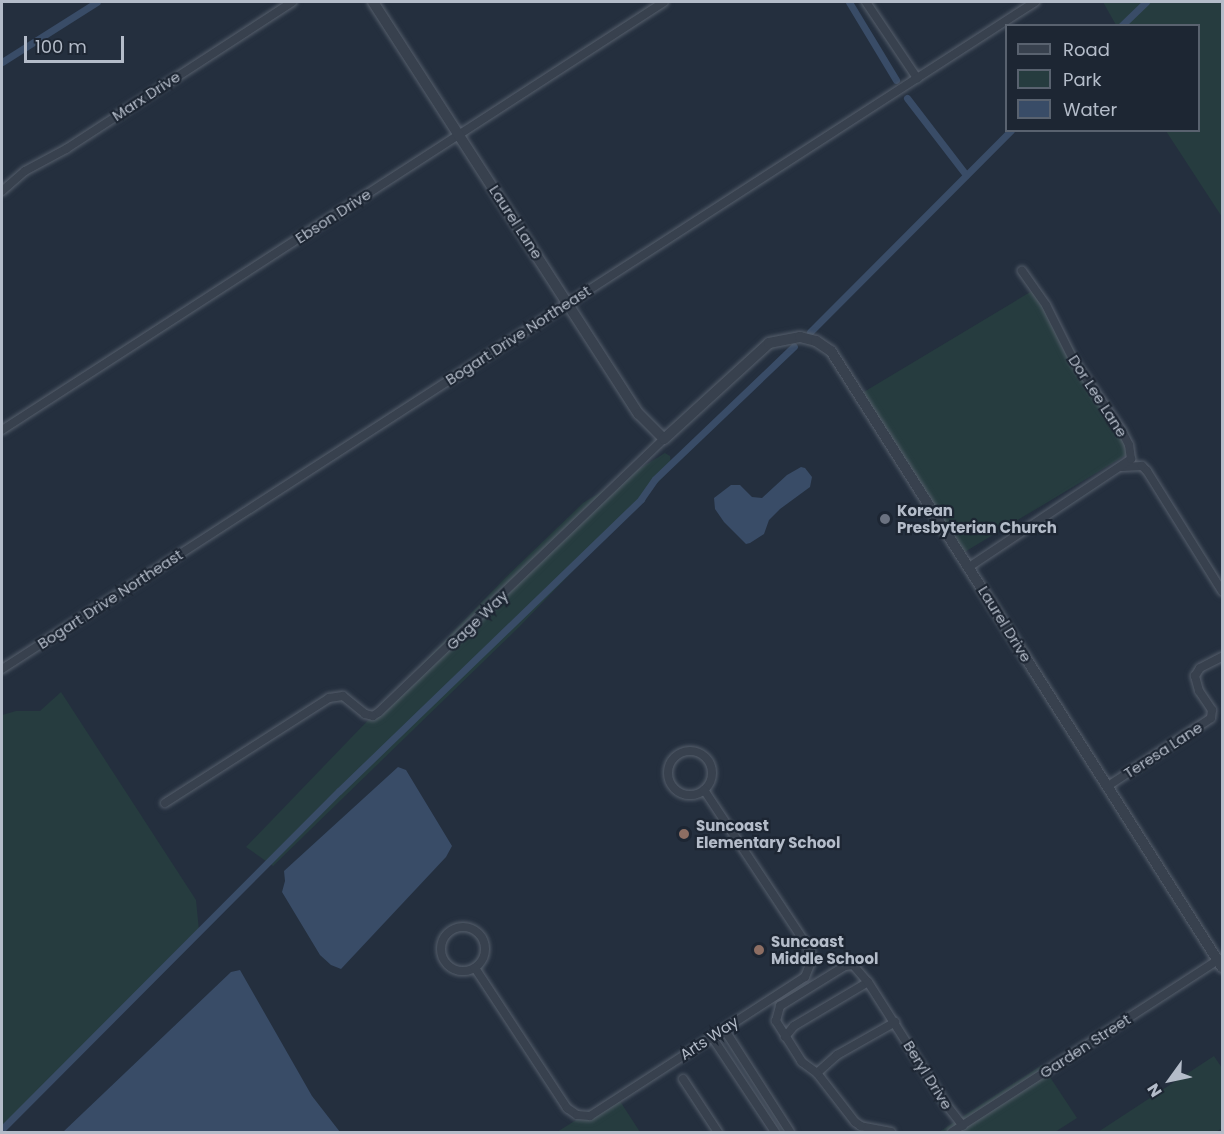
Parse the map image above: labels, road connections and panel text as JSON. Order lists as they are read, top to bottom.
{
  "streets": {
    "street": [
      "Marx Drive",
      "Ebson Drive",
      "Laurel Lane",
      "Bogart Drive Northeast",
      "Dor Lee Lane",
      "Gage Way",
      "Laurel Drive",
      "Teresa Lane",
      "Arts Way",
      "Garden Street",
      "Beryl Drive"
    ]
  },
  "crossings": [
    ["Ebson Drive", "Laurel Lane"],
    ["Laurel Lane", "Bogart Drive Northeast"],
    ["Laurel Lane", "Gage Way"],
    ["Gage Way", "Laurel Drive"],
    ["Laurel Drive", "Teresa Lane"],
    ["Laurel Drive", "Garden Street"],
    ["Garden Street", "Beryl Drive"]
  ],
  "places": ["Korean Presbyterian Church", "Suncoast Elementary School", "Suncoast Middle School"],
  "legend": ["Road", "Park", "Water"],
  "scale_bar": "100 m",
  "north": "bottom left"
}
